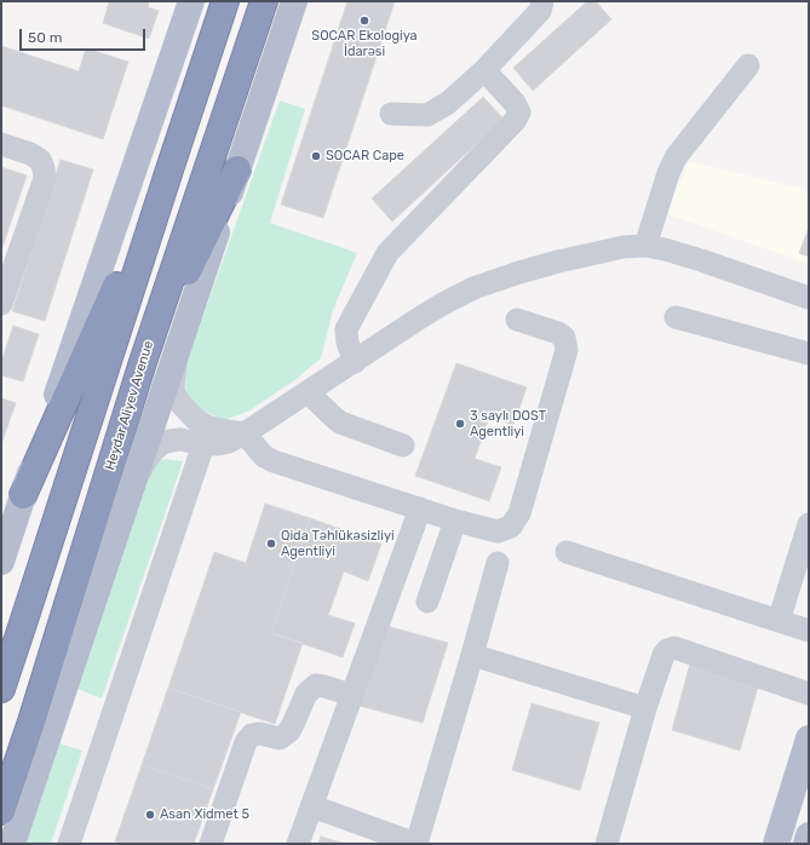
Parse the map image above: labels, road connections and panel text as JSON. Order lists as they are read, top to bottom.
{
  "streets": {
    "highway": ["Heydar Aliyev Avenue"]
  },
  "places": [
    "SOCAR Ekologiya İdarəsi",
    "SOCAR Cape",
    "3 saylı DOST Agentliyi",
    "Qida Təhlükəsizliyi Agentliyi",
    "Asan Xidmet 5"
  ],
  "scale_bar": "50 m"
}
